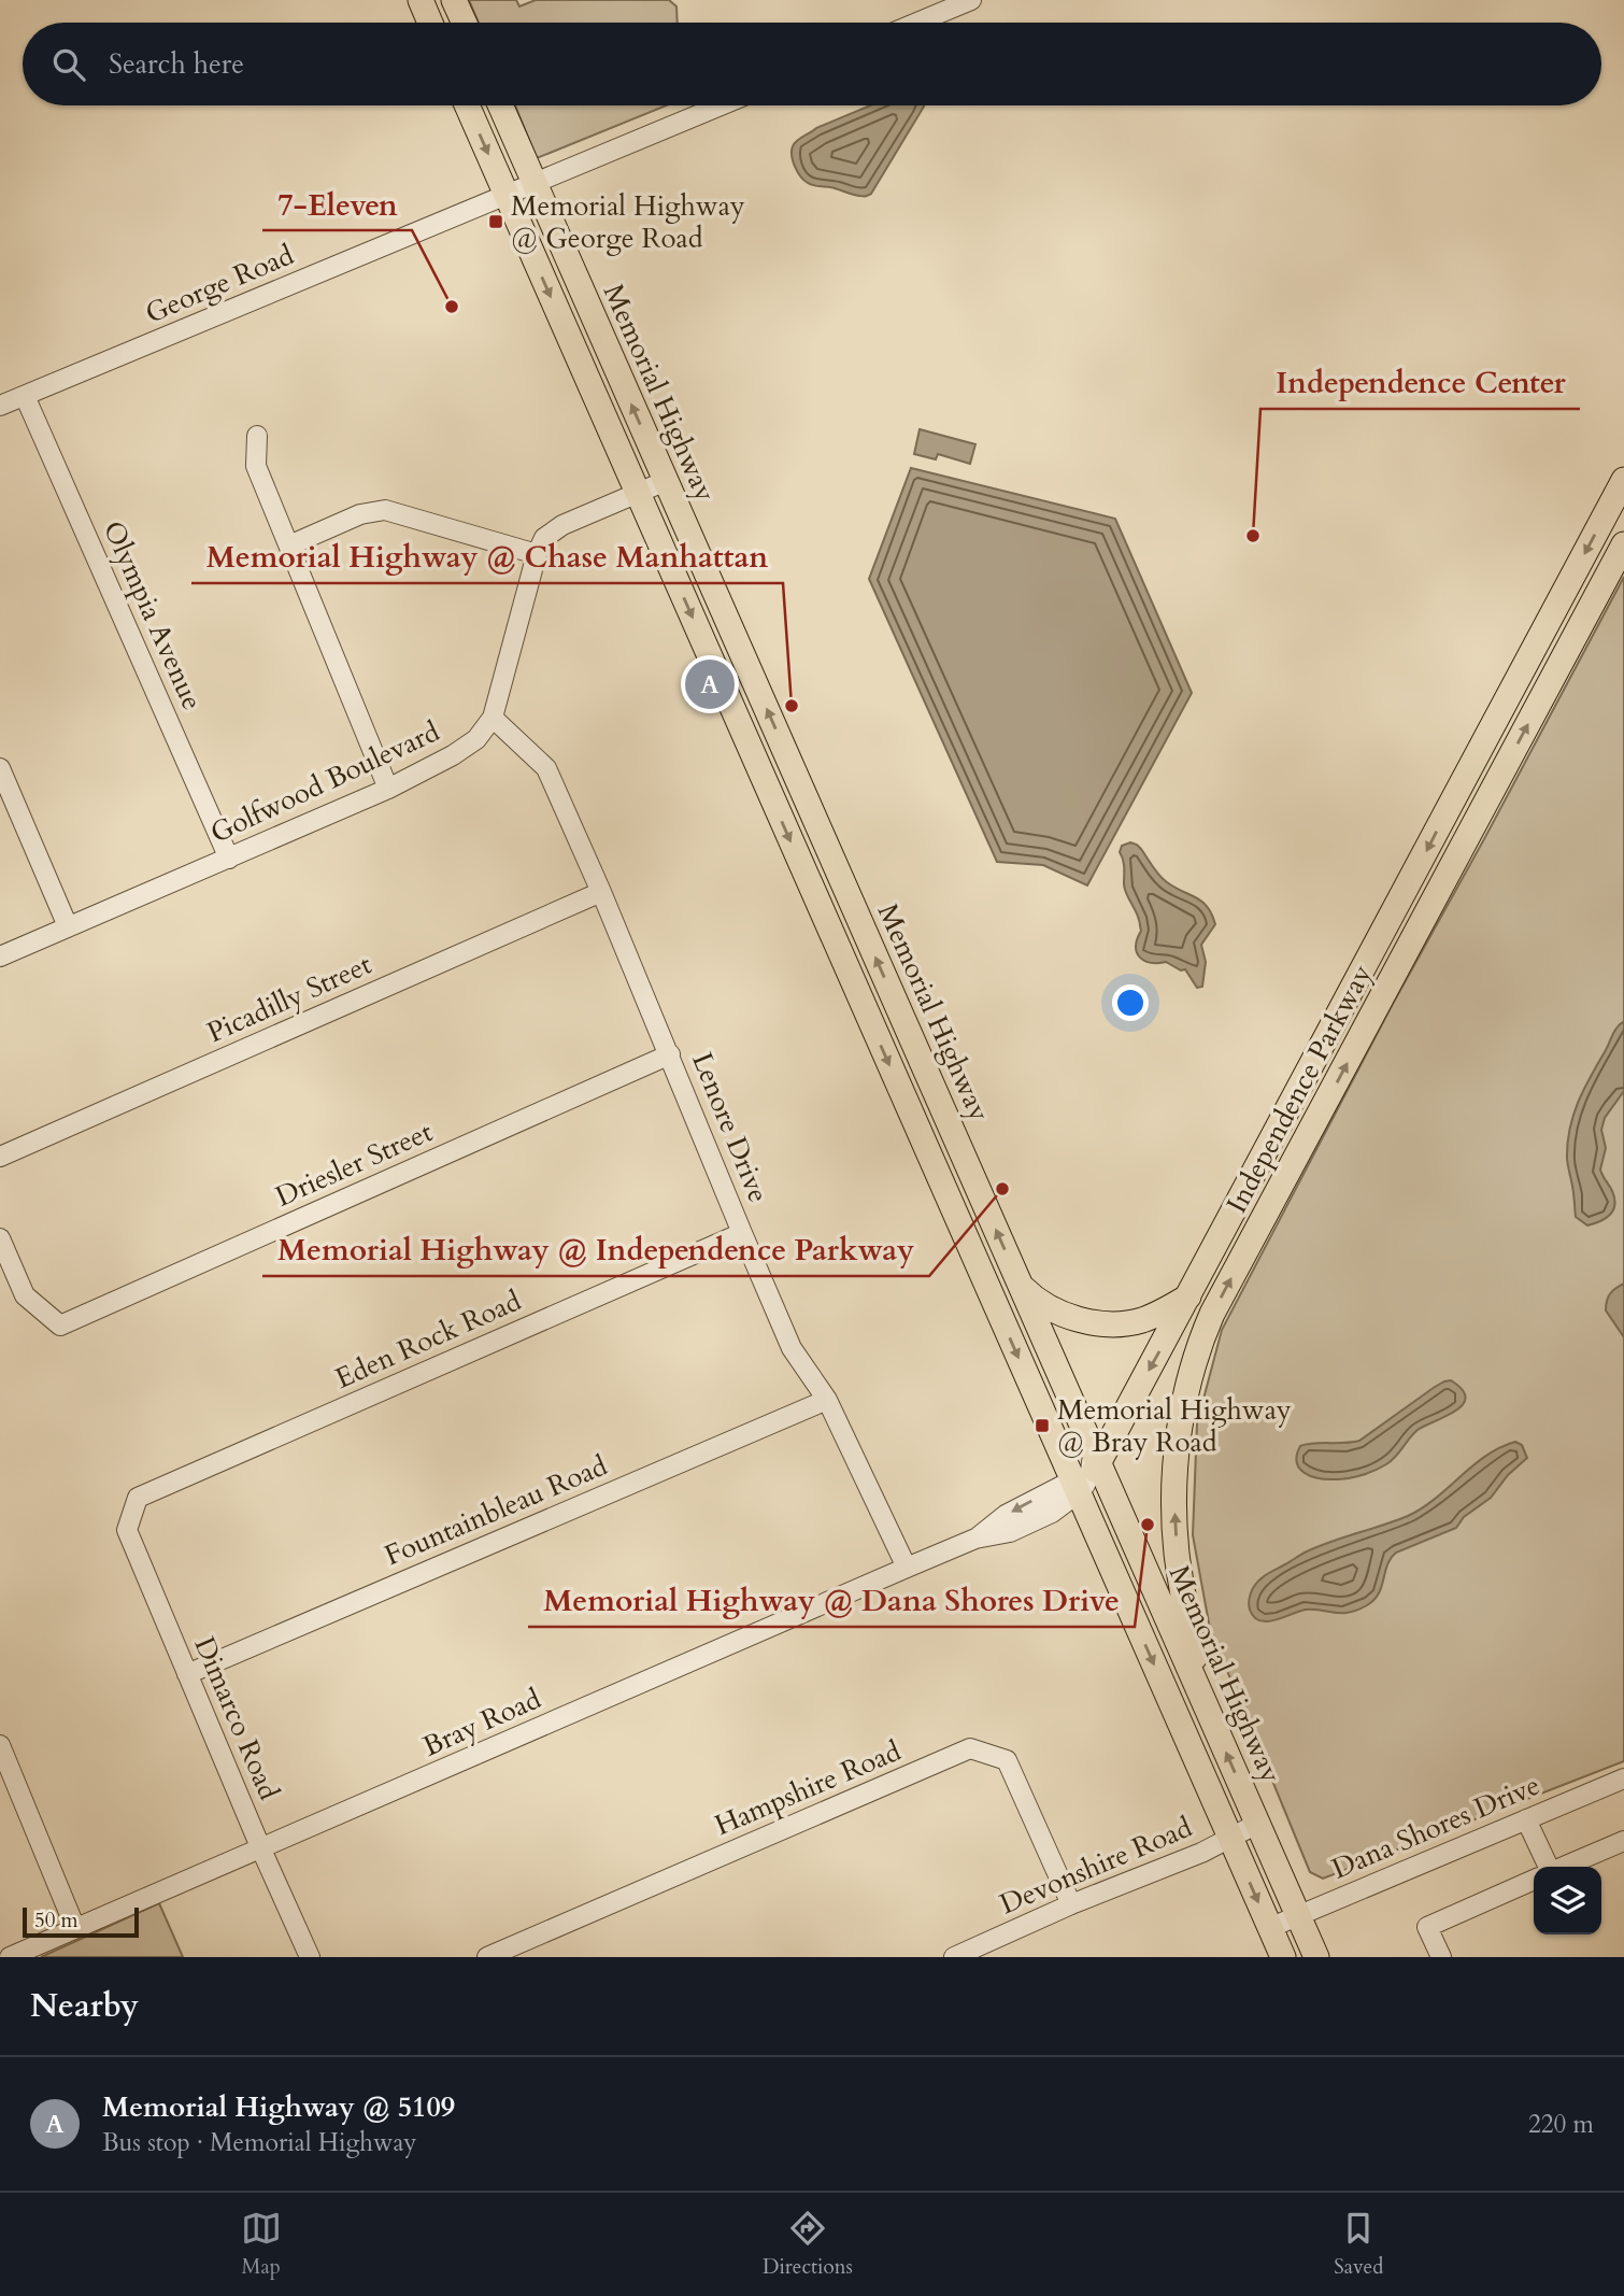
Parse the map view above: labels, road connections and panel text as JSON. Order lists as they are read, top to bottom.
{
  "streets": {
    "main road": ["Memorial Highway", "Independence Parkway"],
    "street": [
      "George Road",
      "Olympia Avenue",
      "Golfwood Boulevard",
      "Picadilly Street",
      "Lenore Drive",
      "Driesler Street",
      "Eden Rock Road",
      "Fountainbleau Road",
      "Dimarco Road",
      "Bray Road",
      "Hampshire Road",
      "Dana Shores Drive",
      "Devonshire Road"
    ]
  },
  "crossings": [
    ["George Road", "Memorial Highway"],
    ["George Road", "Olympia Avenue"],
    ["Memorial Highway", "Golfwood Boulevard"],
    ["Memorial Highway", "Independence Parkway"],
    ["Memorial Highway", "Dana Shores Drive"],
    ["Memorial Highway", "Devonshire Road"],
    ["Olympia Avenue", "Golfwood Boulevard"],
    ["Golfwood Boulevard", "Lenore Drive"],
    ["Picadilly Street", "Lenore Drive"],
    ["Independence Parkway", "Bray Road"],
    ["Lenore Drive", "Driesler Street"],
    ["Lenore Drive", "Eden Rock Road"],
    ["Lenore Drive", "Fountainbleau Road"],
    ["Lenore Drive", "Bray Road"],
    ["Eden Rock Road", "Dimarco Road"],
    ["Fountainbleau Road", "Dimarco Road"],
    ["Dimarco Road", "Bray Road"],
    ["Hampshire Road", "Devonshire Road"]
  ],
  "places": {
    "transit": ["Memorial Highway @ George Road", "Memorial Highway @ Bray Road"],
    "other": [
      "7-Eleven",
      "Independence Center",
      "Memorial Highway @ Chase Manhattan",
      "Memorial Highway @ Independence Parkway",
      "Memorial Highway @ Dana Shores Drive"
    ]
  },
  "scale_bar": "50 m",
  "page": {
    "search": "Search here",
    "pins": "A",
    "scale": "50 m",
    "heading": "Nearby",
    "list": [
      {
        "mark": "A",
        "name": "Memorial Highway @ 5109",
        "note": "Bus stop · Memorial Highway",
        "value": "220 m"
      }
    ],
    "nav": ["Map", "Directions", "Saved"]
  }
}
